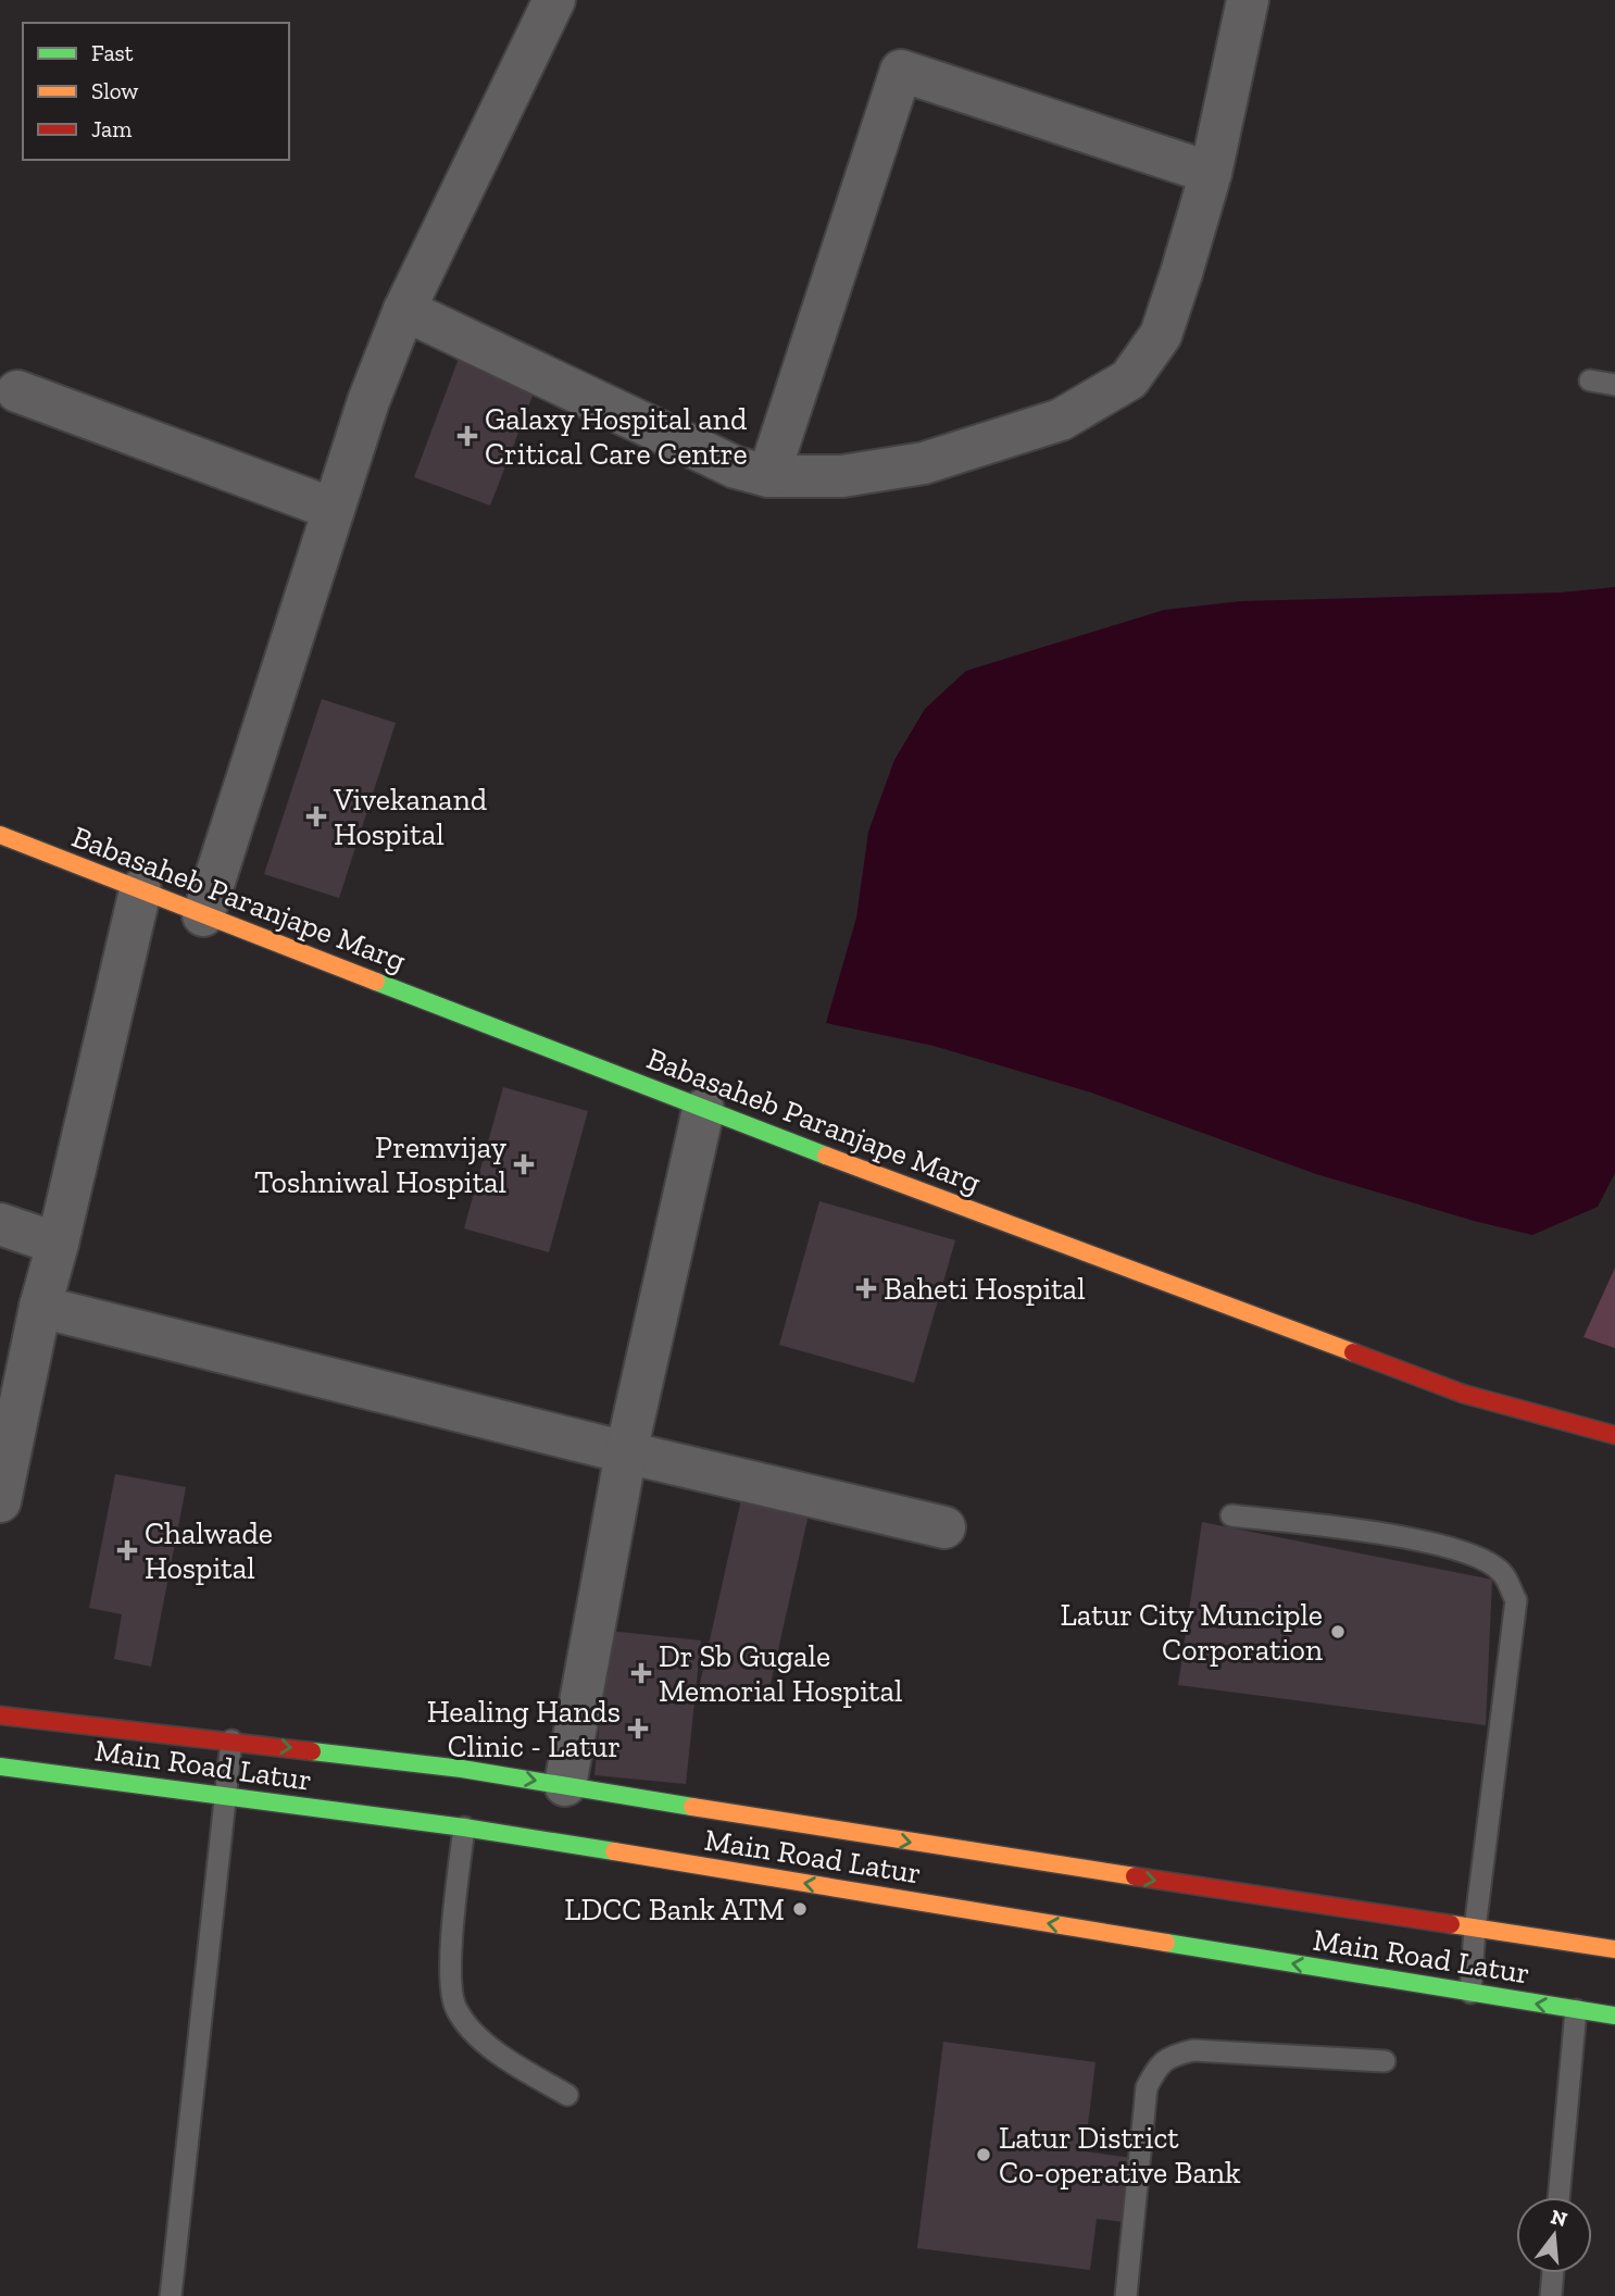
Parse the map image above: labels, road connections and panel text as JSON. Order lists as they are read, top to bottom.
{
  "streets": {
    "main road": ["Babasaheb Paranjape Marg", "Main Road Latur"]
  },
  "places": {
    "health": [
      "Galaxy Hospital and Critical Care Centre",
      "Vivekanand Hospital",
      "Premvijay Toshniwal Hospital",
      "Baheti Hospital",
      "Chalwade Hospital",
      "Dr Sb Gugale Memorial Hospital",
      "Healing Hands Clinic - Latur"
    ],
    "other": ["Latur City Munciple Corporation", "LDCC Bank ATM", "Latur District Co-operative Bank"]
  },
  "legend": ["Fast", "Slow", "Jam"],
  "north": "top"
}
